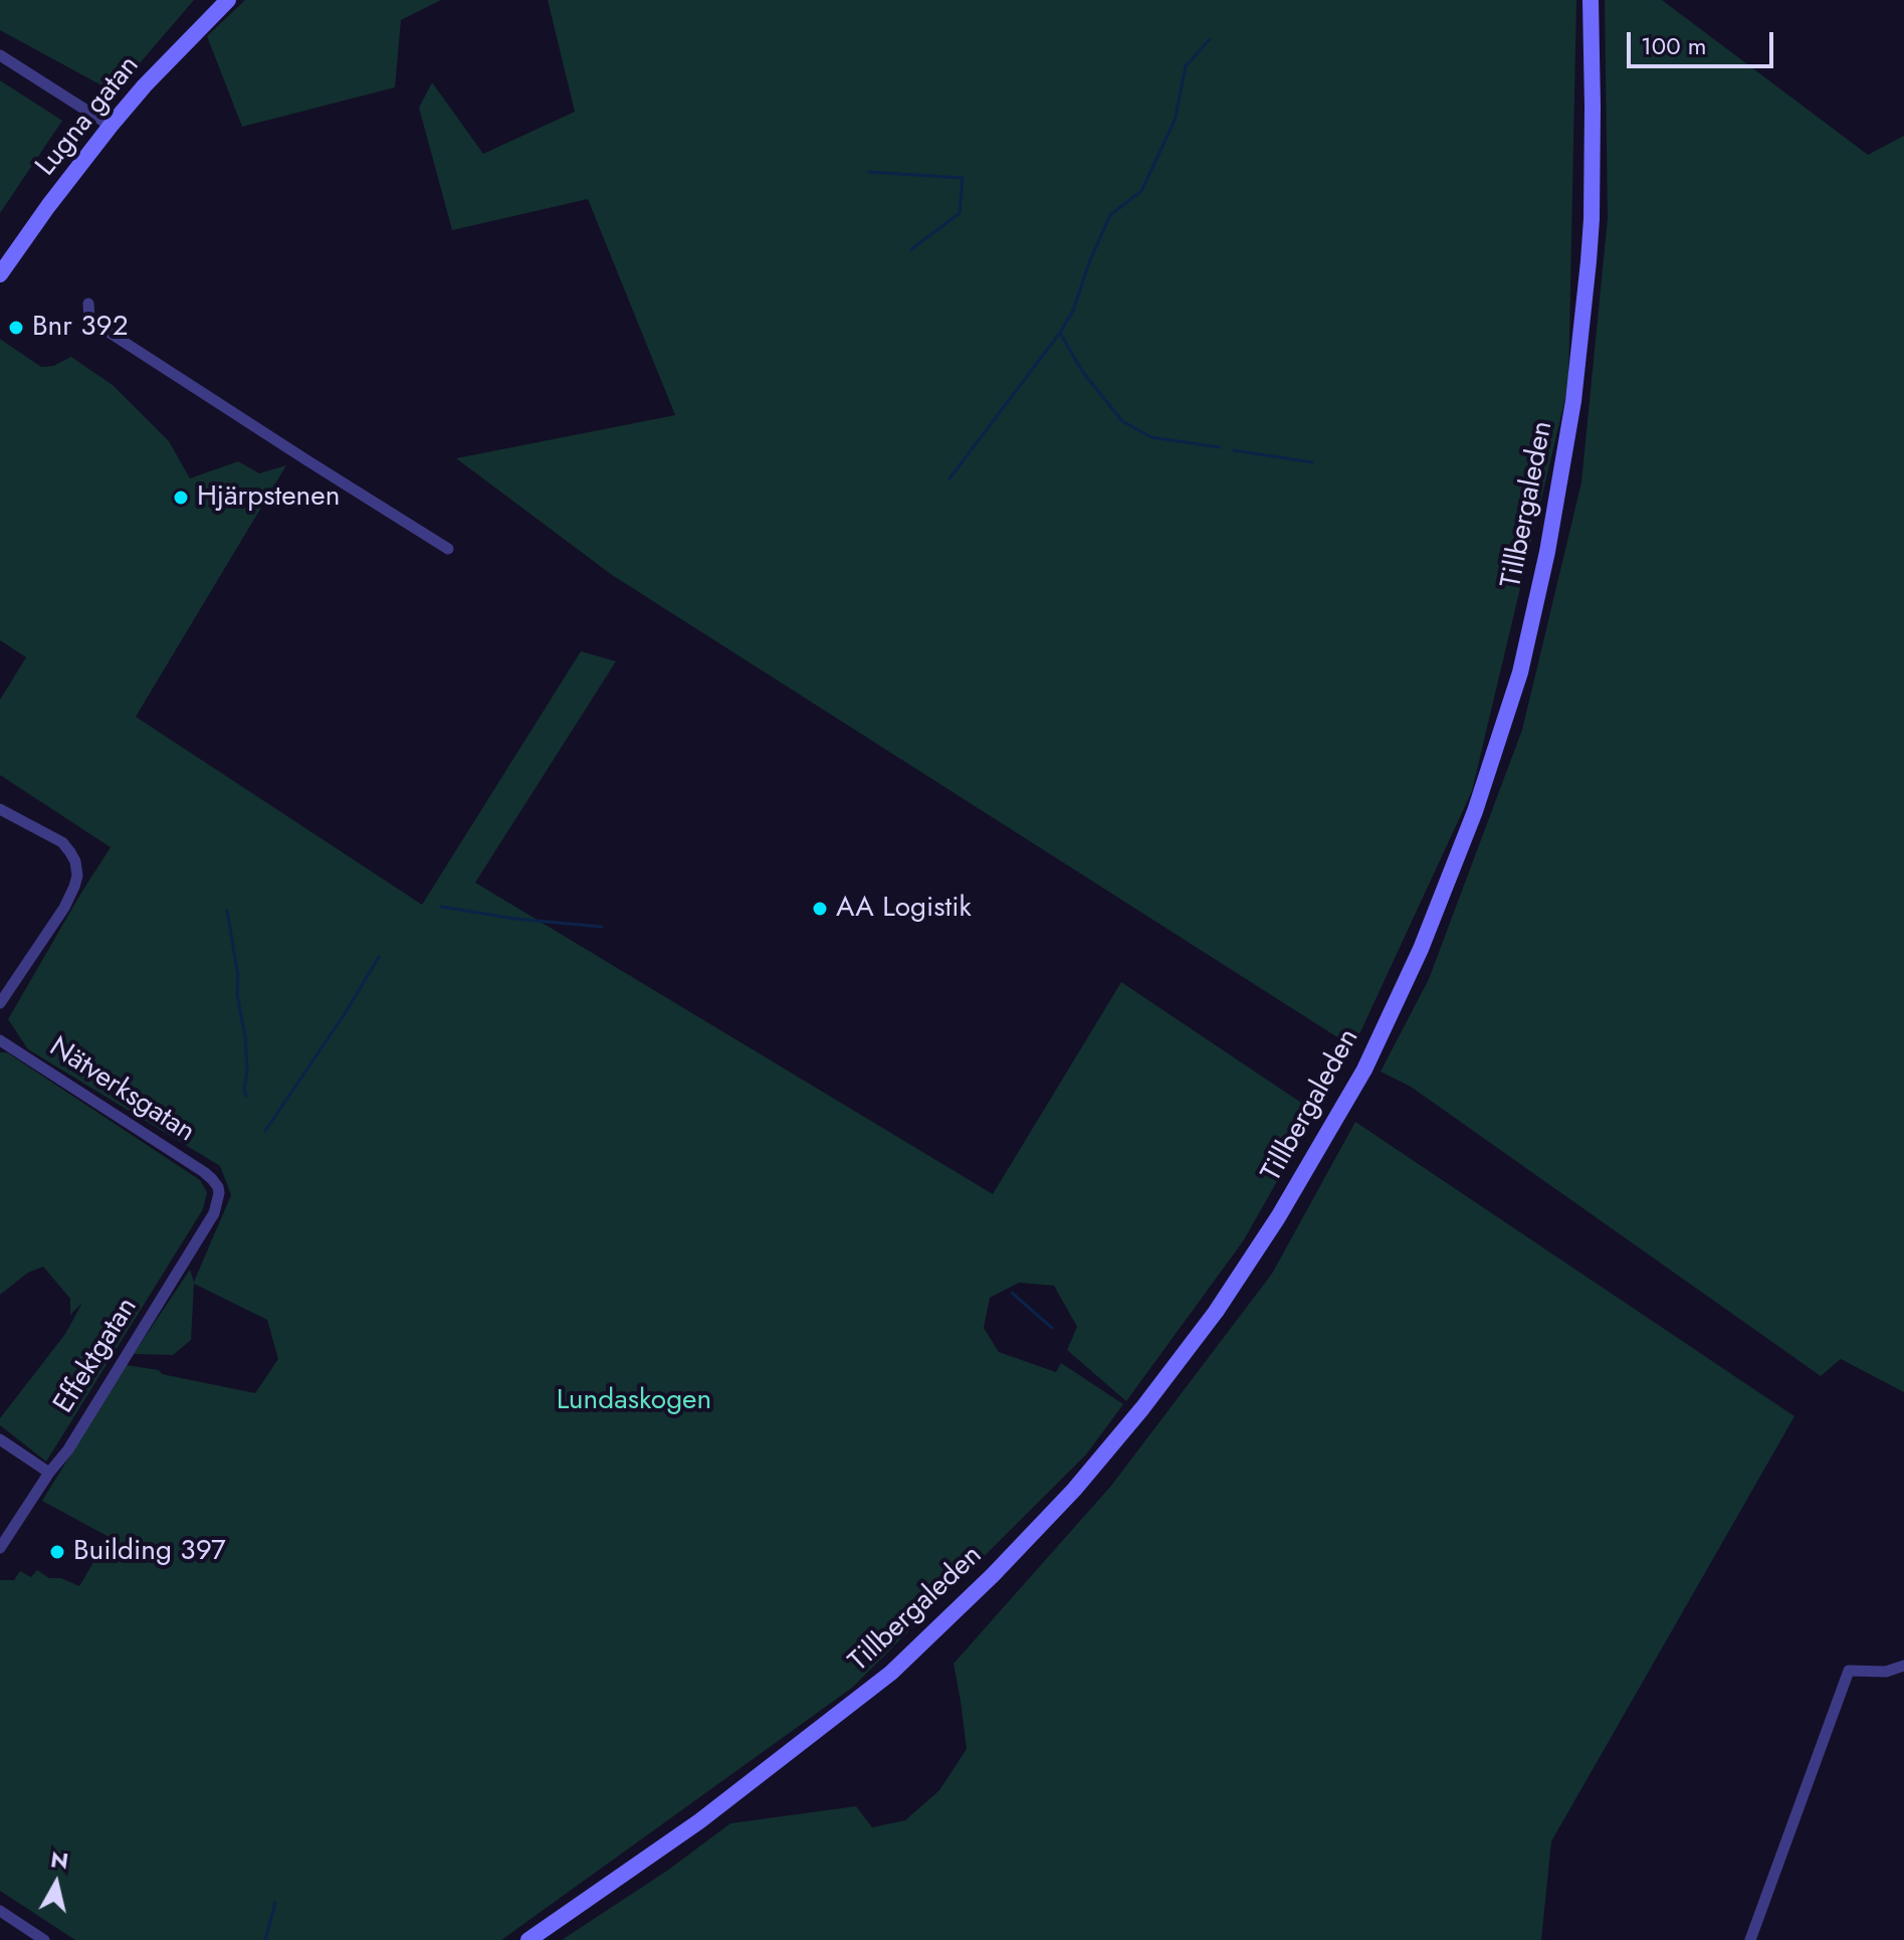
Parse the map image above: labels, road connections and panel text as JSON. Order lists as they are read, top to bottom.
{
  "streets": {
    "main road": ["Lugna gatan", "Tillbergaleden"],
    "street": ["Nätverksgatan", "Effektgatan"]
  },
  "crossings": [
    ["Nätverksgatan", "Effektgatan"]
  ],
  "parks": ["Lundaskogen"],
  "places": [
    "Bnr 392",
    "Hjärpstenen",
    "AA Logistik",
    "Building 397"
  ],
  "scale_bar": "100 m",
  "north": "top"
}
